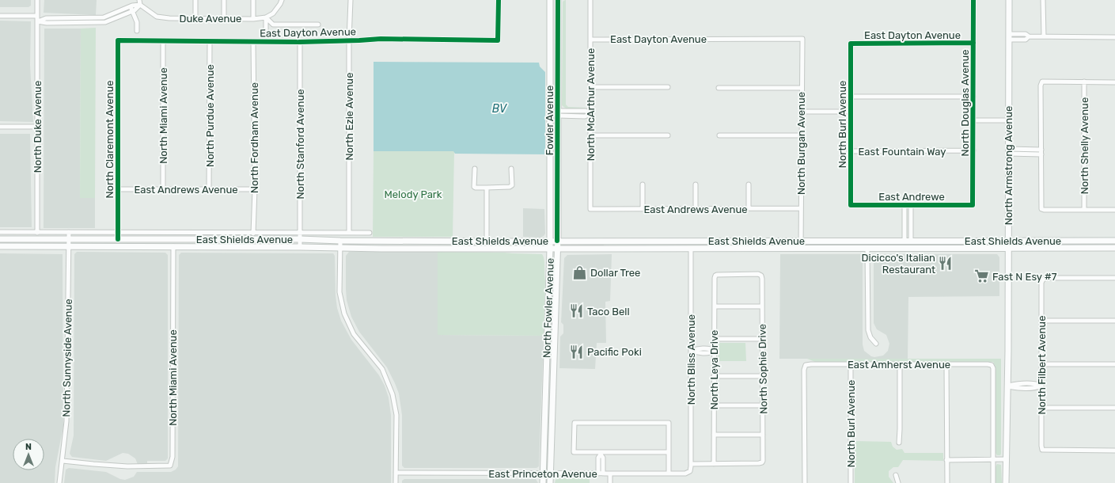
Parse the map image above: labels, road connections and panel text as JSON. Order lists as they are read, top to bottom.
{
  "streets": {
    "main road": [
      "Fowler Avenue",
      "North Armstrong Avenue",
      "East Shields Avenue",
      "North Fowler Avenue"
    ],
    "street": [
      "Duke Avenue",
      "East Dayton Avenue",
      "North Douglas Avenue",
      "North McArthur Avenue",
      "North Miami Avenue",
      "North Purdue Avenue",
      "North Ezie Avenue",
      "North Burl Avenue",
      "North Duke Avenue",
      "North Fordham Avenue",
      "North Claremont Avenue",
      "North Burgan Avenue",
      "North Stanford Avenue",
      "North Shelly Avenue",
      "East Fountain Way",
      "East Andrews Avenue",
      "East Andrewe",
      "North Sunnyside Avenue",
      "North Bliss Avenue",
      "East Amherst Avenue",
      "North Filbert Avenue",
      "North Sophie Drive",
      "North Leya Drive",
      "East Princeton Avenue"
    ]
  },
  "crossings": [
    ["East Dayton Avenue", "North Douglas Avenue"],
    ["East Dayton Avenue", "North McArthur Avenue"],
    ["East Dayton Avenue", "North Miami Avenue"],
    ["East Dayton Avenue", "North Purdue Avenue"],
    ["East Dayton Avenue", "North Ezie Avenue"],
    ["East Dayton Avenue", "North Burl Avenue"],
    ["East Dayton Avenue", "North Fordham Avenue"],
    ["East Dayton Avenue", "North Claremont Avenue"],
    ["East Dayton Avenue", "North Burgan Avenue"],
    ["East Dayton Avenue", "North Stanford Avenue"],
    ["North Douglas Avenue", "East Fountain Way"],
    ["North Douglas Avenue", "East Andrewe"],
    ["North McArthur Avenue", "East Andrews Avenue"],
    ["North Miami Avenue", "East Andrews Avenue"],
    ["North Miami Avenue", "East Shields Avenue"],
    ["North Miami Avenue", "North Sunnyside Avenue"],
    ["North Purdue Avenue", "East Andrews Avenue"],
    ["North Ezie Avenue", "East Shields Avenue"],
    ["Fowler Avenue", "East Shields Avenue"],
    ["Fowler Avenue", "North Fowler Avenue"],
    ["North Burl Avenue", "East Fountain Way"],
    ["North Burl Avenue", "East Andrewe"],
    ["North Burl Avenue", "East Amherst Avenue"],
    ["North Duke Avenue", "East Shields Avenue"],
    ["North Fordham Avenue", "East Andrews Avenue"],
    ["North Fordham Avenue", "East Shields Avenue"],
    ["North Claremont Avenue", "East Andrews Avenue"],
    ["North Claremont Avenue", "East Shields Avenue"],
    ["North Burgan Avenue", "East Andrews Avenue"],
    ["North Burgan Avenue", "East Shields Avenue"],
    ["North Stanford Avenue", "East Shields Avenue"],
    ["North Armstrong Avenue", "East Shields Avenue"],
    ["East Shields Avenue", "North Fowler Avenue"],
    ["East Shields Avenue", "North Sunnyside Avenue"],
    ["East Shields Avenue", "North Bliss Avenue"],
    ["North Fowler Avenue", "East Princeton Avenue"],
    ["North Bliss Avenue", "East Princeton Avenue"],
    ["North Sophie Drive", "North Leya Drive"]
  ],
  "water": ["BV"],
  "parks": ["Melody Park"],
  "places": {
    "restaurant": ["Dicicco's Italian Restaurant", "Taco Bell", "Pacific Poki"],
    "shop": ["Dollar Tree"],
    "supermarket": ["Fast N Esy #7"]
  },
  "north": "top"
}
